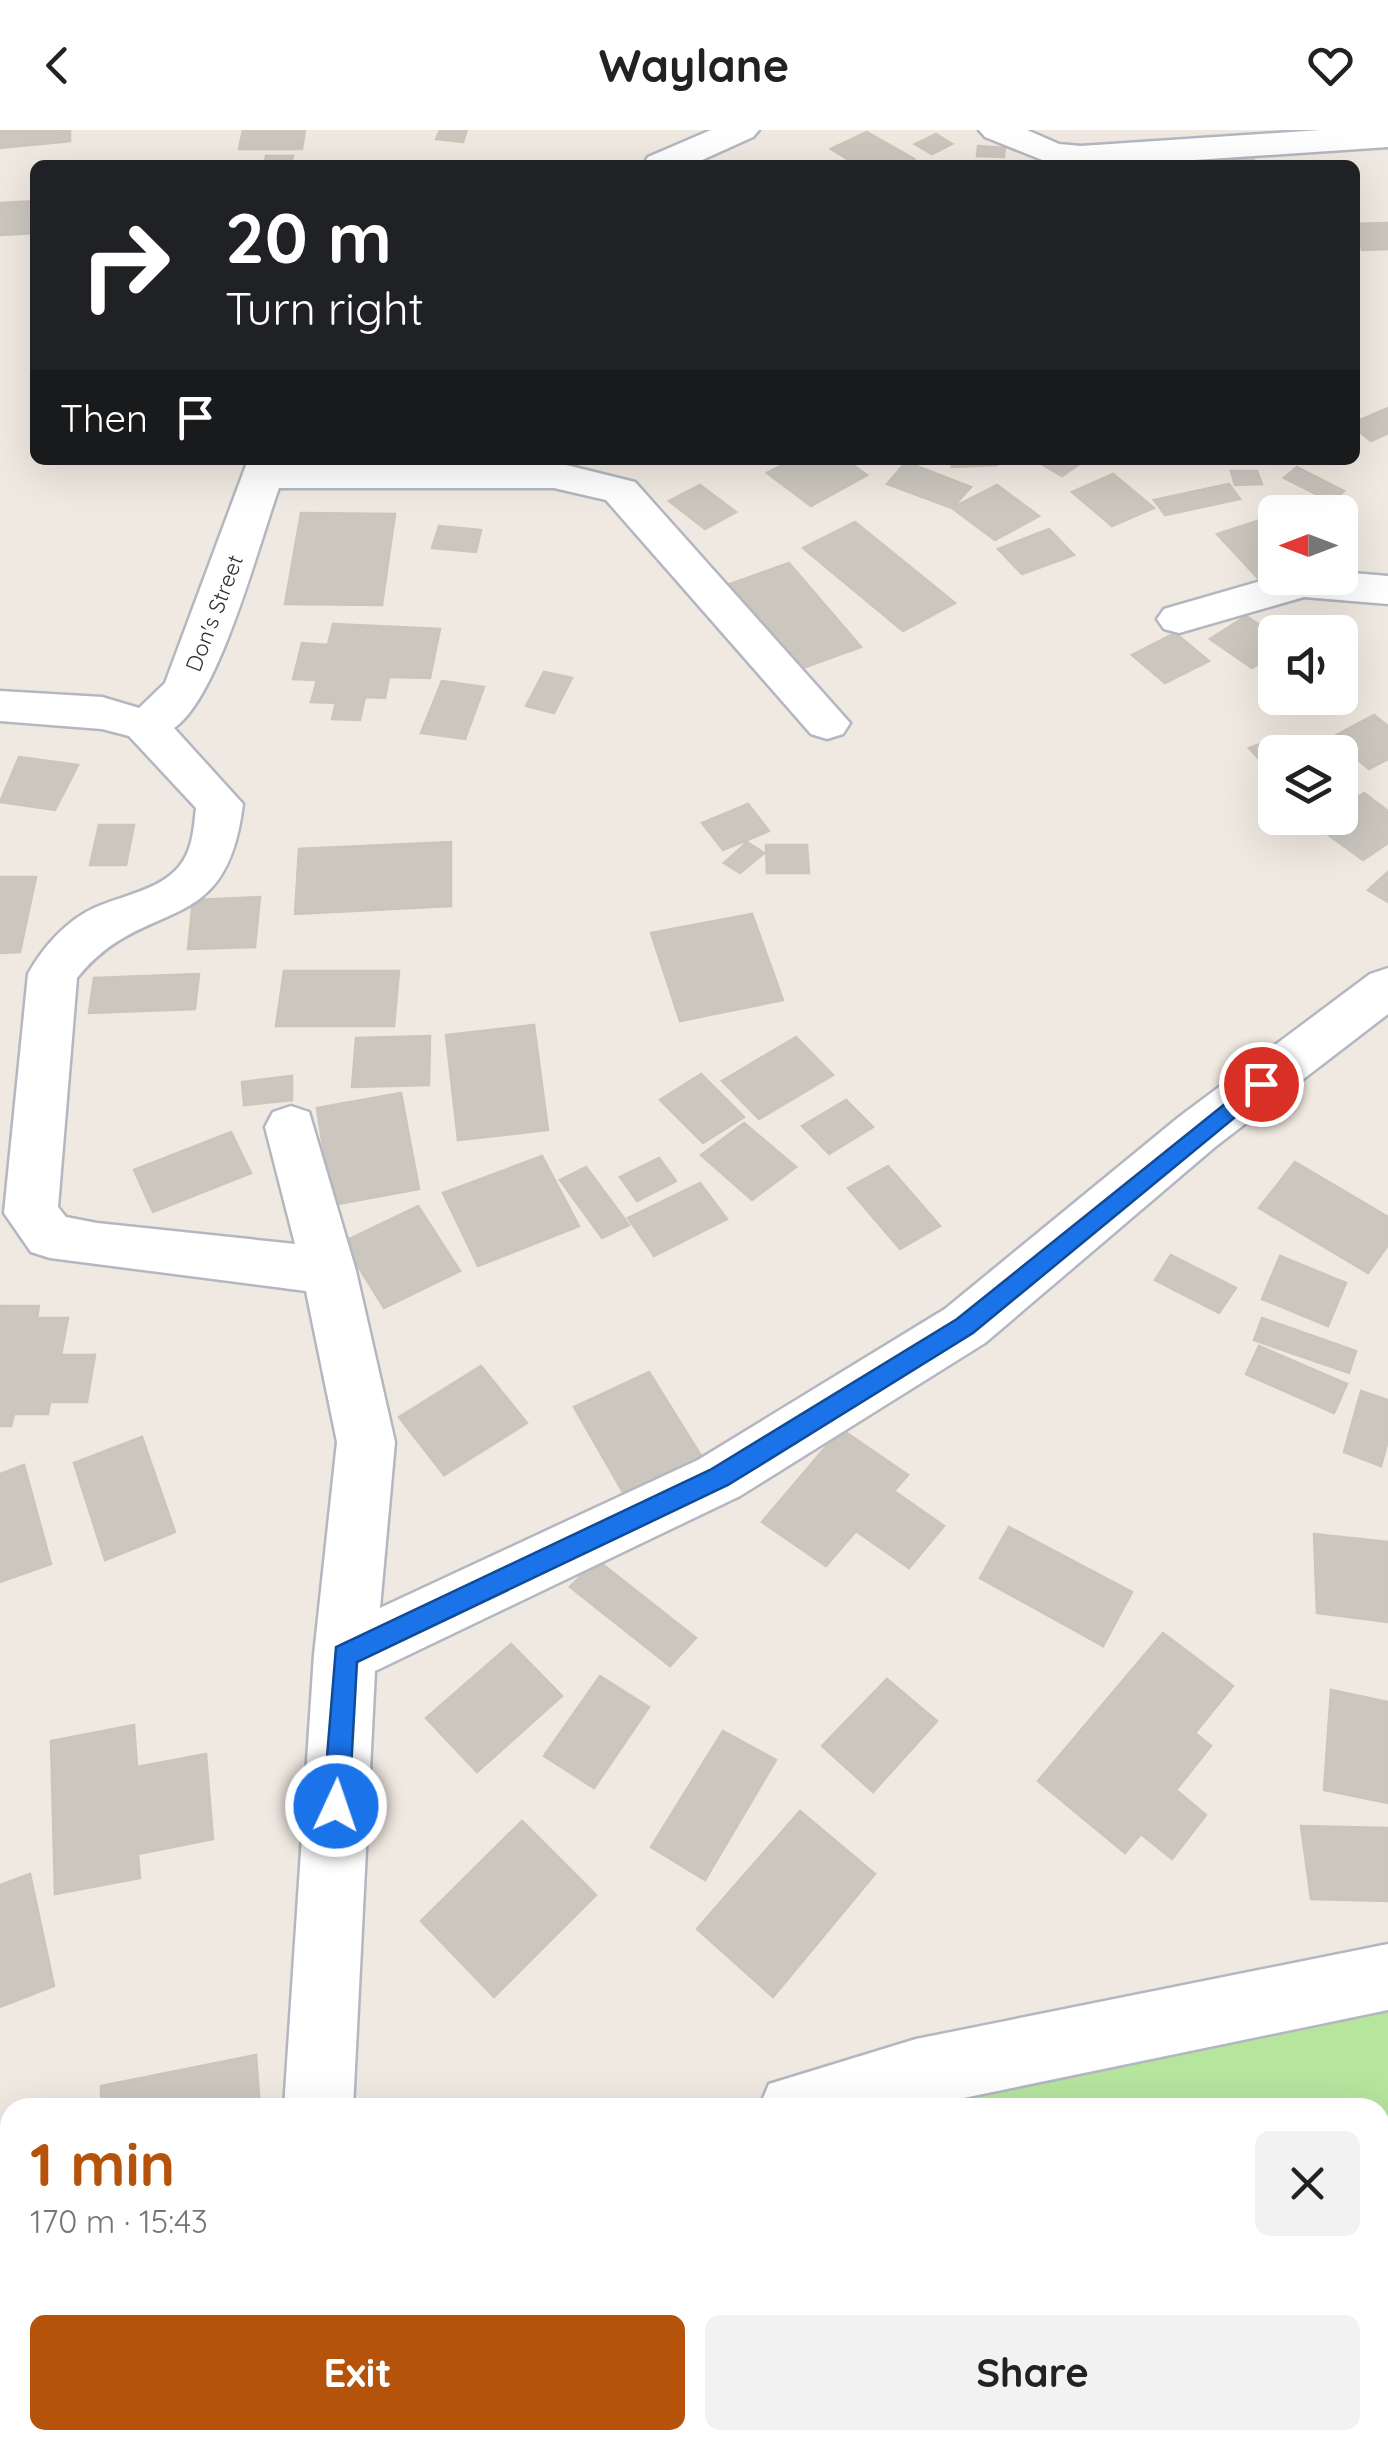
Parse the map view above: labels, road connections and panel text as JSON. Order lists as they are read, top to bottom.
{
  "streets": {
    "street": ["Don's Street"]
  },
  "north": "left",
  "page": {
    "header": "Waylane",
    "turn": ["20 m", "Turn right"],
    "then": "Then",
    "heading": ["1 min", "170 m · 15:43"],
    "buttons": ["Exit", "Share"]
  }
}
